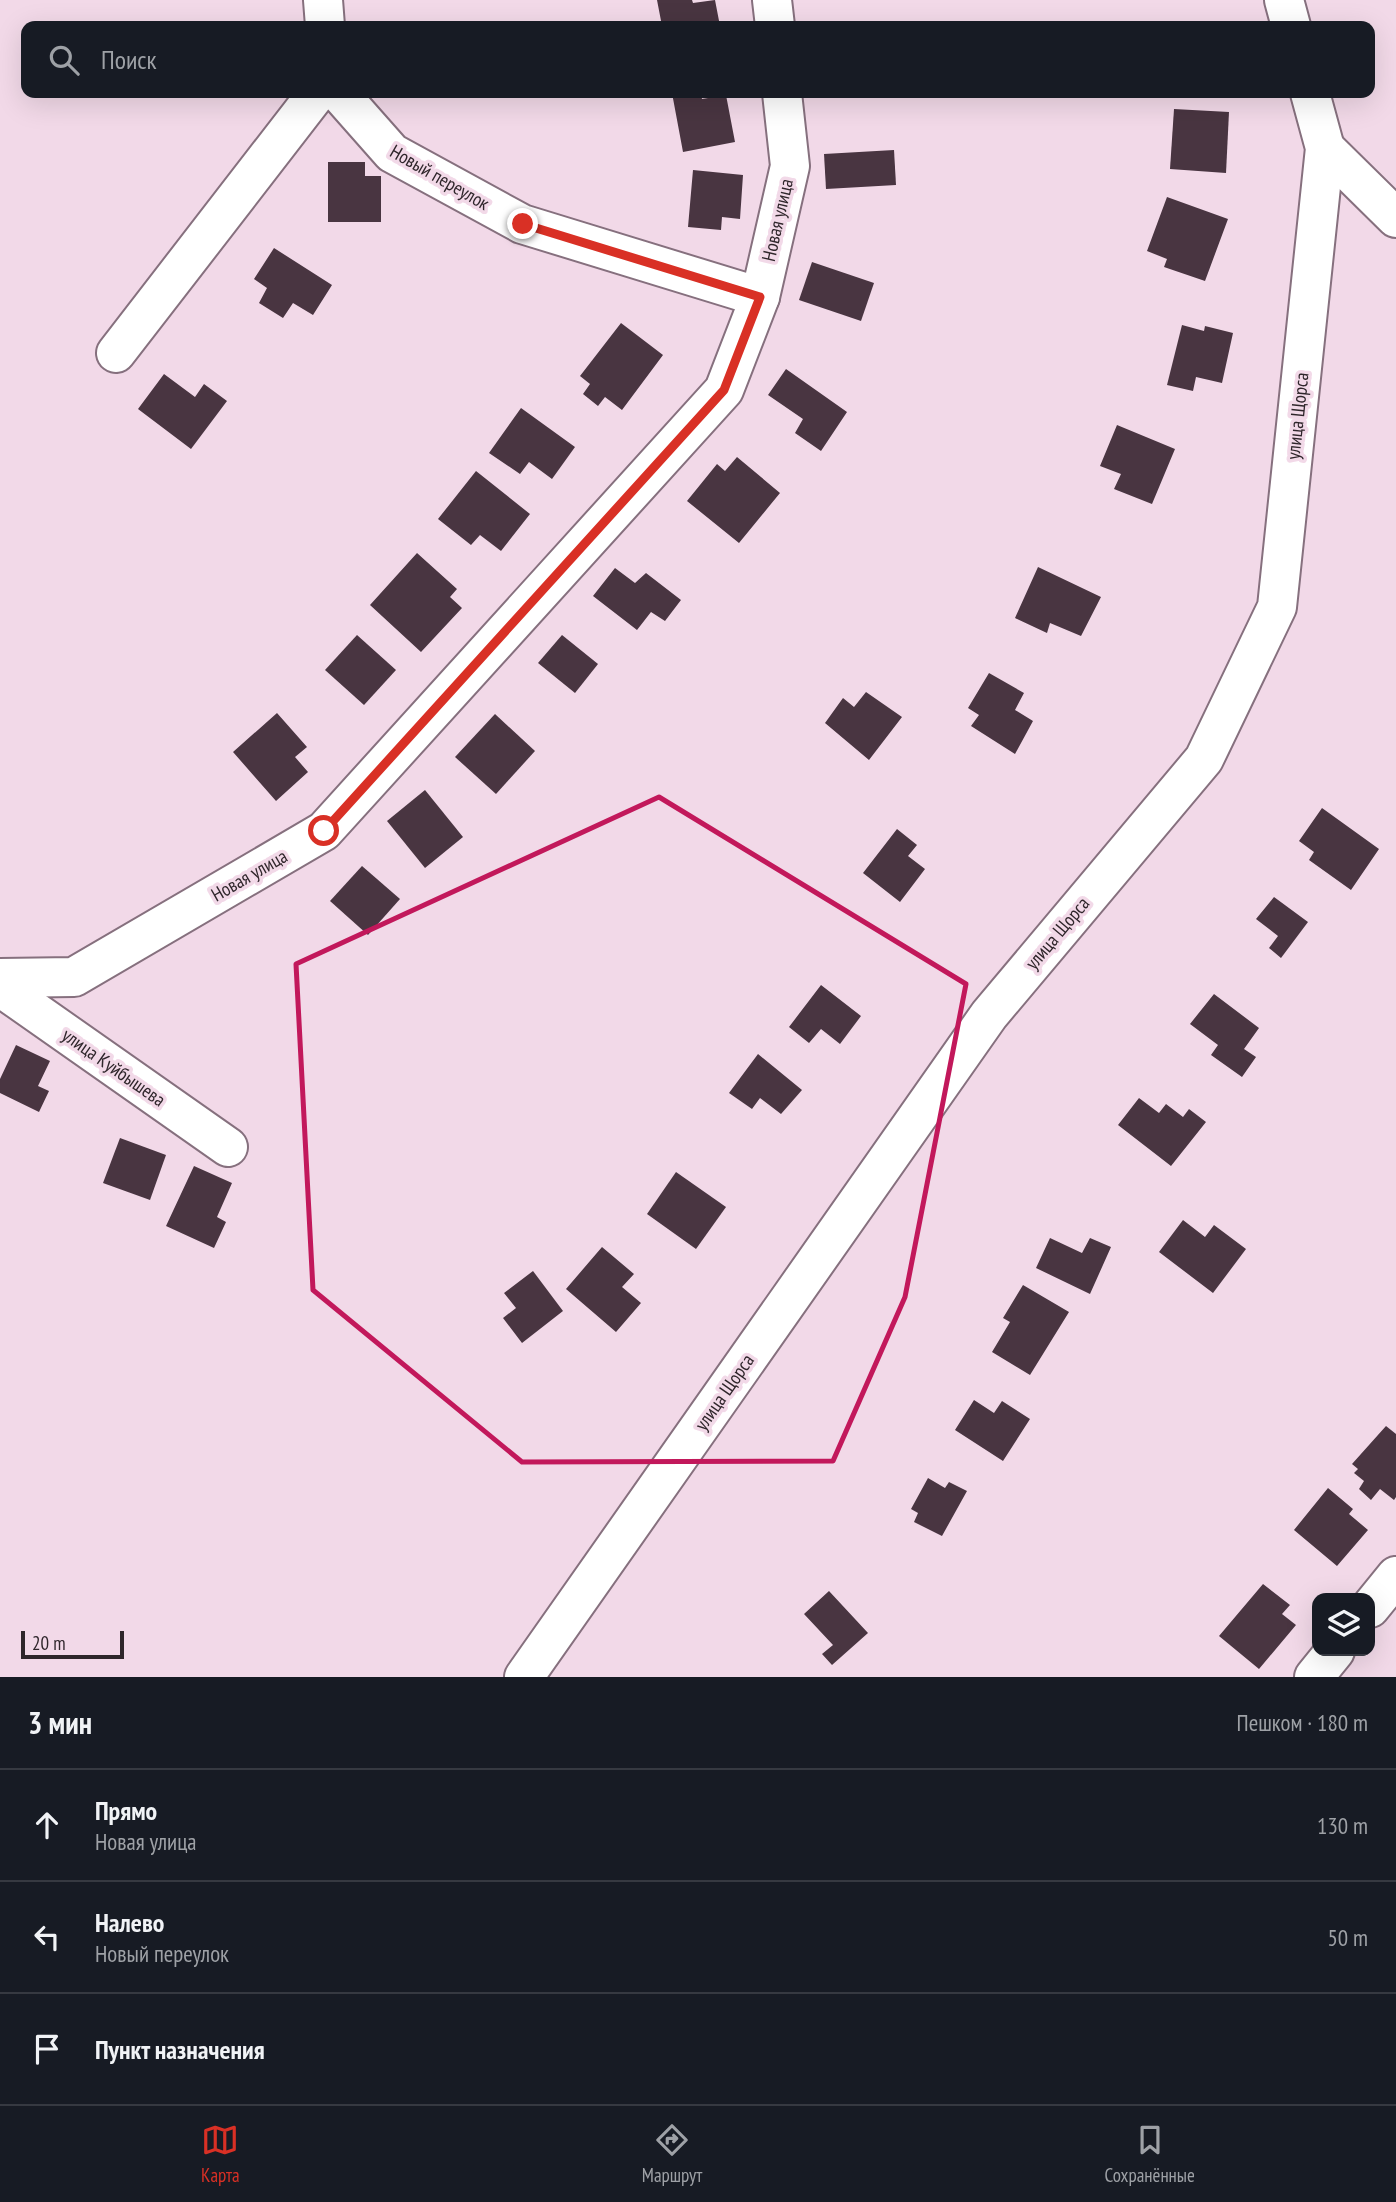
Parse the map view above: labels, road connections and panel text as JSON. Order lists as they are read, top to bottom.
{
  "streets": {
    "street": [
      "Новый переулок",
      "Новая улица",
      "улица Щорса",
      "улица Куйбышева"
    ]
  },
  "crossings": [
    ["Новый переулок", "Новая улица"]
  ],
  "scale_bar": "20 m",
  "page": {
    "search": "Поиск",
    "scale": "20 m",
    "heading": ["3 мин", "Пешком · 180 m"],
    "list": [
      ["Прямо", "Новая улица", "130 m"],
      ["Налево", "Новый переулок", "50 m"],
      "Пункт назначения"
    ],
    "nav": ["Карта", "Маршрут", "Сохранённые"]
  }
}
